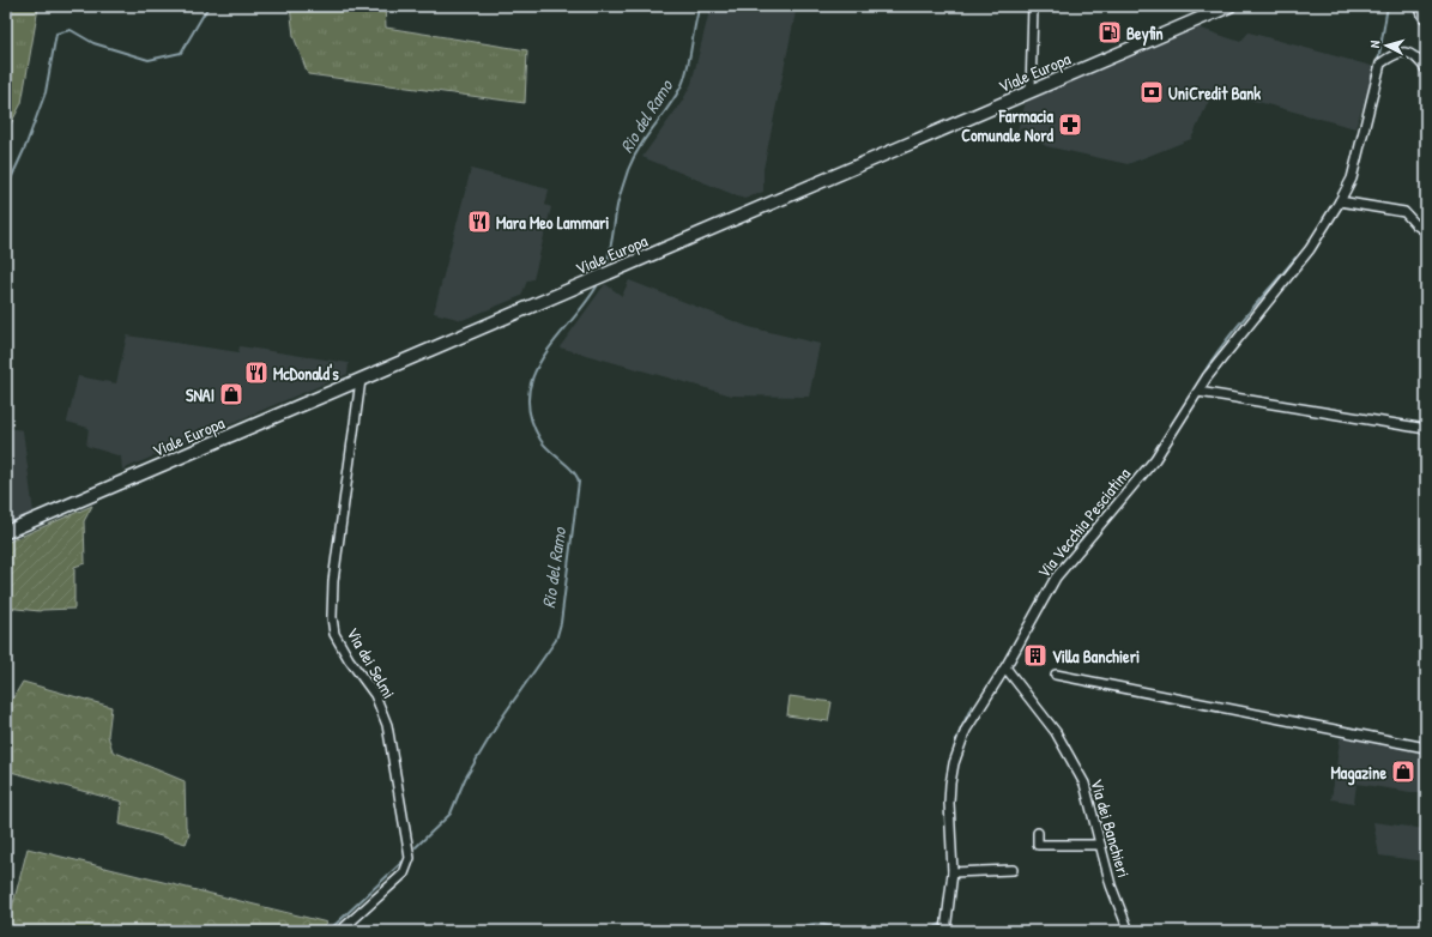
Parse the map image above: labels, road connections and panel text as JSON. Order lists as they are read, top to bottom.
{
  "streets": {
    "main road": ["Viale Europa"],
    "street": ["Via Vecchia Pesciatina", "Via dei Selmi", "Via dei Banchieri"]
  },
  "crossings": [
    ["Viale Europa", "Via dei Selmi"],
    ["Via Vecchia Pesciatina", "Via dei Banchieri"]
  ],
  "water": ["Rio del Ramo"],
  "places": {
    "fuel station": ["Beyfin"],
    "bank": ["UniCredit Bank"],
    "pharmacy": ["Farmacia Comunale Nord"],
    "restaurant": ["Mara Meo Lammari", "McDonald's"],
    "shop": ["SNAI", "Magazine"],
    "building": ["Villa Banchieri"]
  },
  "north": "left"
}
